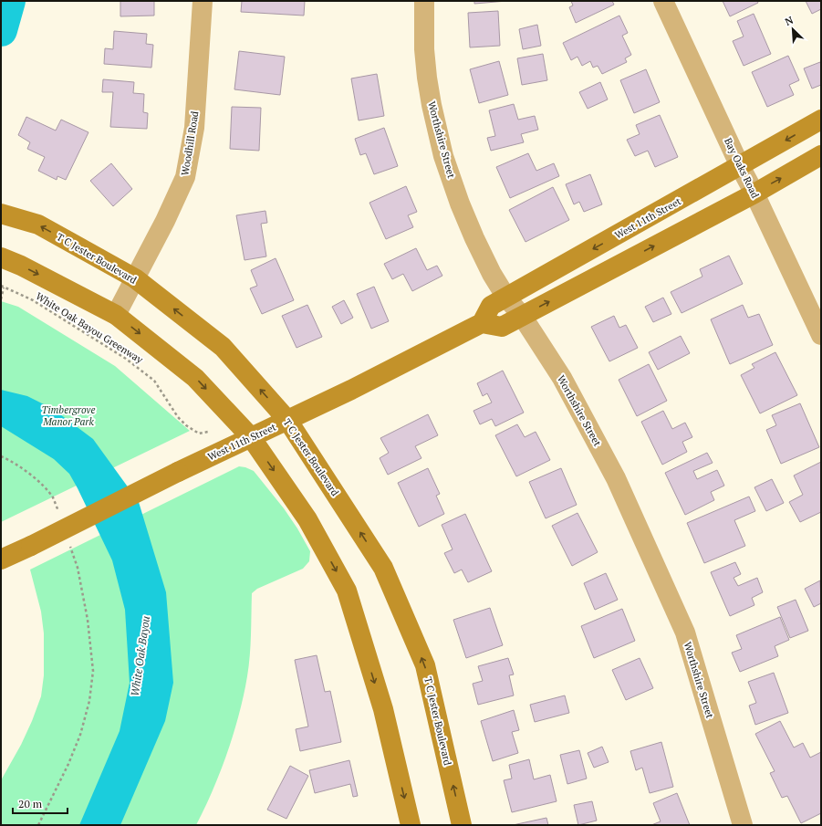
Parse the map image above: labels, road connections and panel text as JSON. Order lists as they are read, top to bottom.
{
  "streets": {
    "main road": ["West 11th Street", "T C Jester Boulevard"],
    "street": ["Worthshire Street", "Woodhill Road", "Bay Oaks Road"],
    "path": ["White Oak Bayou Greenway"]
  },
  "crossings": [
    ["Worthshire Street", "West 11th Street"],
    ["Woodhill Road", "T C Jester Boulevard"],
    ["Bay Oaks Road", "West 11th Street"],
    ["West 11th Street", "T C Jester Boulevard"]
  ],
  "water": ["White Oak Bayou"],
  "parks": ["Timbergrove Manor Park"],
  "scale_bar": "20 m",
  "north": "top left"
}
